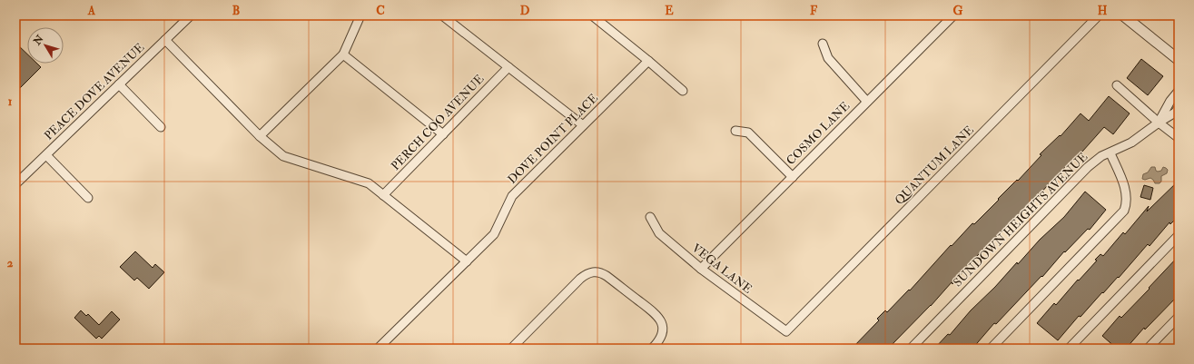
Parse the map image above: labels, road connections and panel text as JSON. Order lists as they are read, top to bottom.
{
  "streets": {
    "street": [
      "PEACE DOVE AVENUE",
      "PERCH COO AVENUE",
      "COSMO LANE",
      "DOVE POINT PLACE",
      "QUANTUM LANE",
      "SUNDOWN HEIGHTS AVENUE",
      "VEGA LANE"
    ]
  },
  "crossings": [
    ["COSMO LANE", "VEGA LANE"],
    ["QUANTUM LANE", "VEGA LANE"]
  ],
  "north": "top left",
  "grid": {
    "columns": [
      "A",
      "B",
      "C",
      "D",
      "E",
      "F",
      "G",
      "H"
    ],
    "rows": ["1", "2"]
  }
}
